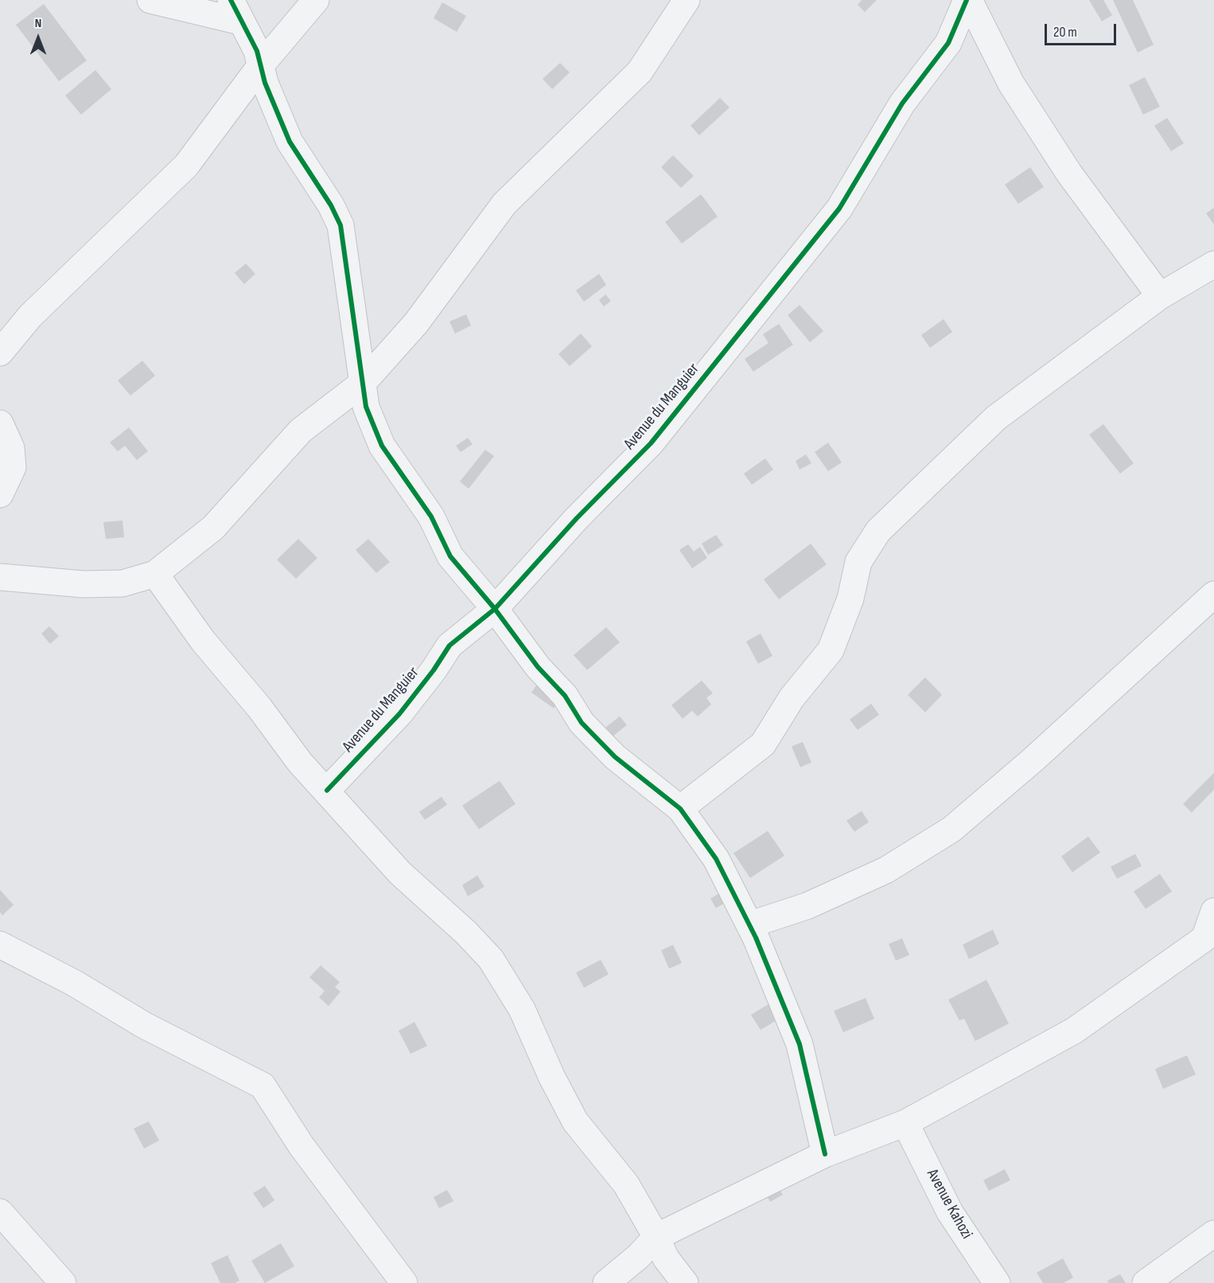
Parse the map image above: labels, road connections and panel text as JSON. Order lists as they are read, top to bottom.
{
  "streets": {
    "street": ["Avenue du Manguier", "Avenue Kahozi"]
  },
  "scale_bar": "20 m",
  "north": "top"
}
